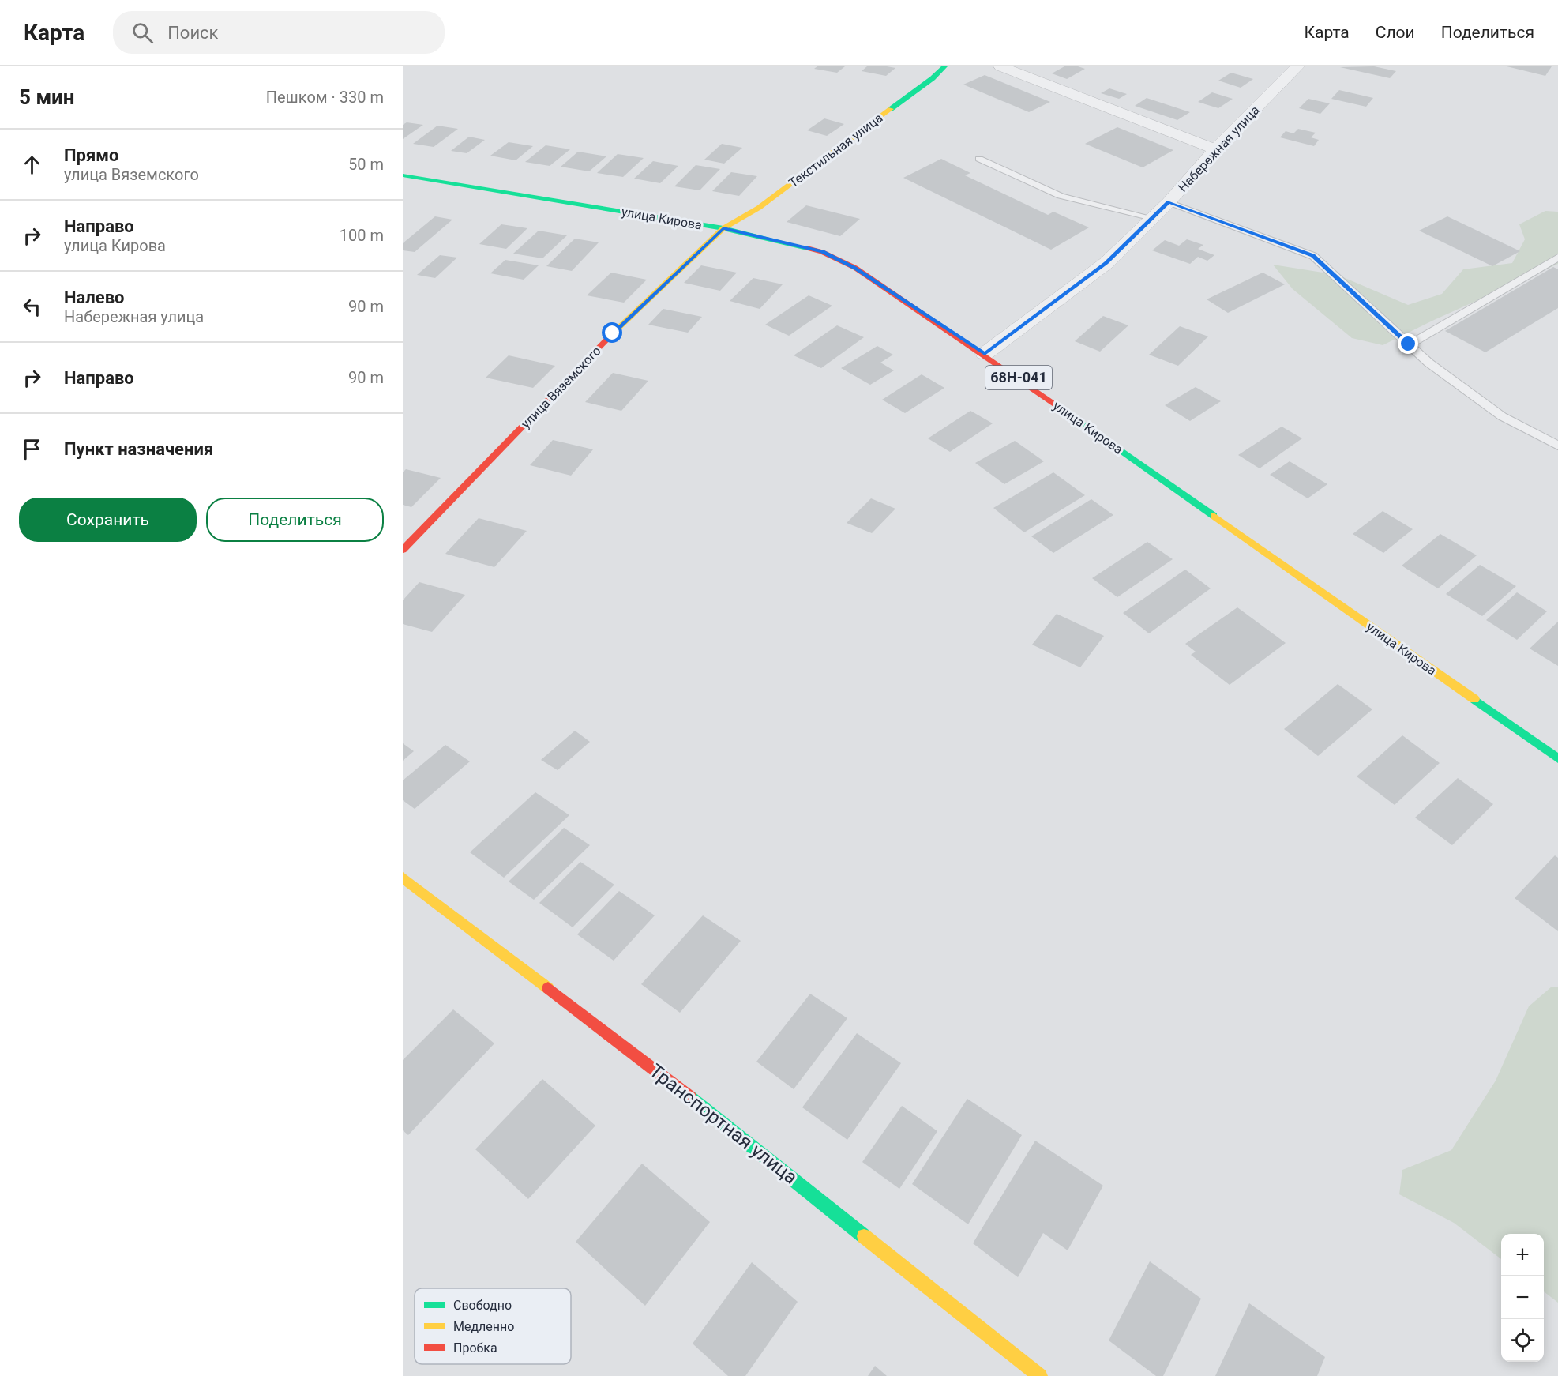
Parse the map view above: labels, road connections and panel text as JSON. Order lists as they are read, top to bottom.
{
  "streets": {
    "street": [
      "Набережная улица",
      "Текстильная улица",
      "улица Кирова",
      "68Н-041",
      "улица Вяземского",
      "Транспортная улица"
    ]
  },
  "crossings": [
    ["Набережная улица", "улица Кирова"],
    ["Текстильная улица", "улица Кирова"],
    ["Текстильная улица", "улица Вяземского"],
    ["улица Кирова", "улица Вяземского"]
  ],
  "legend": ["Свободно", "Медленно", "Пробка"],
  "page": {
    "header": "Карта",
    "search": "Поиск",
    "nav": ["Карта", "Слои", "Поделиться"],
    "heading": ["5 мин", "Пешком · 330 m"],
    "list": [
      ["Прямо", "улица Вяземского", "50 m"],
      ["Направо", "улица Кирова", "100 m"],
      ["Налево", "Набережная улица", "90 m"],
      ["Направо", "90 m"],
      "Пункт назначения"
    ],
    "buttons": ["Сохранить", "Поделиться"],
    "map_buttons": ["+", "−"]
  }
}
